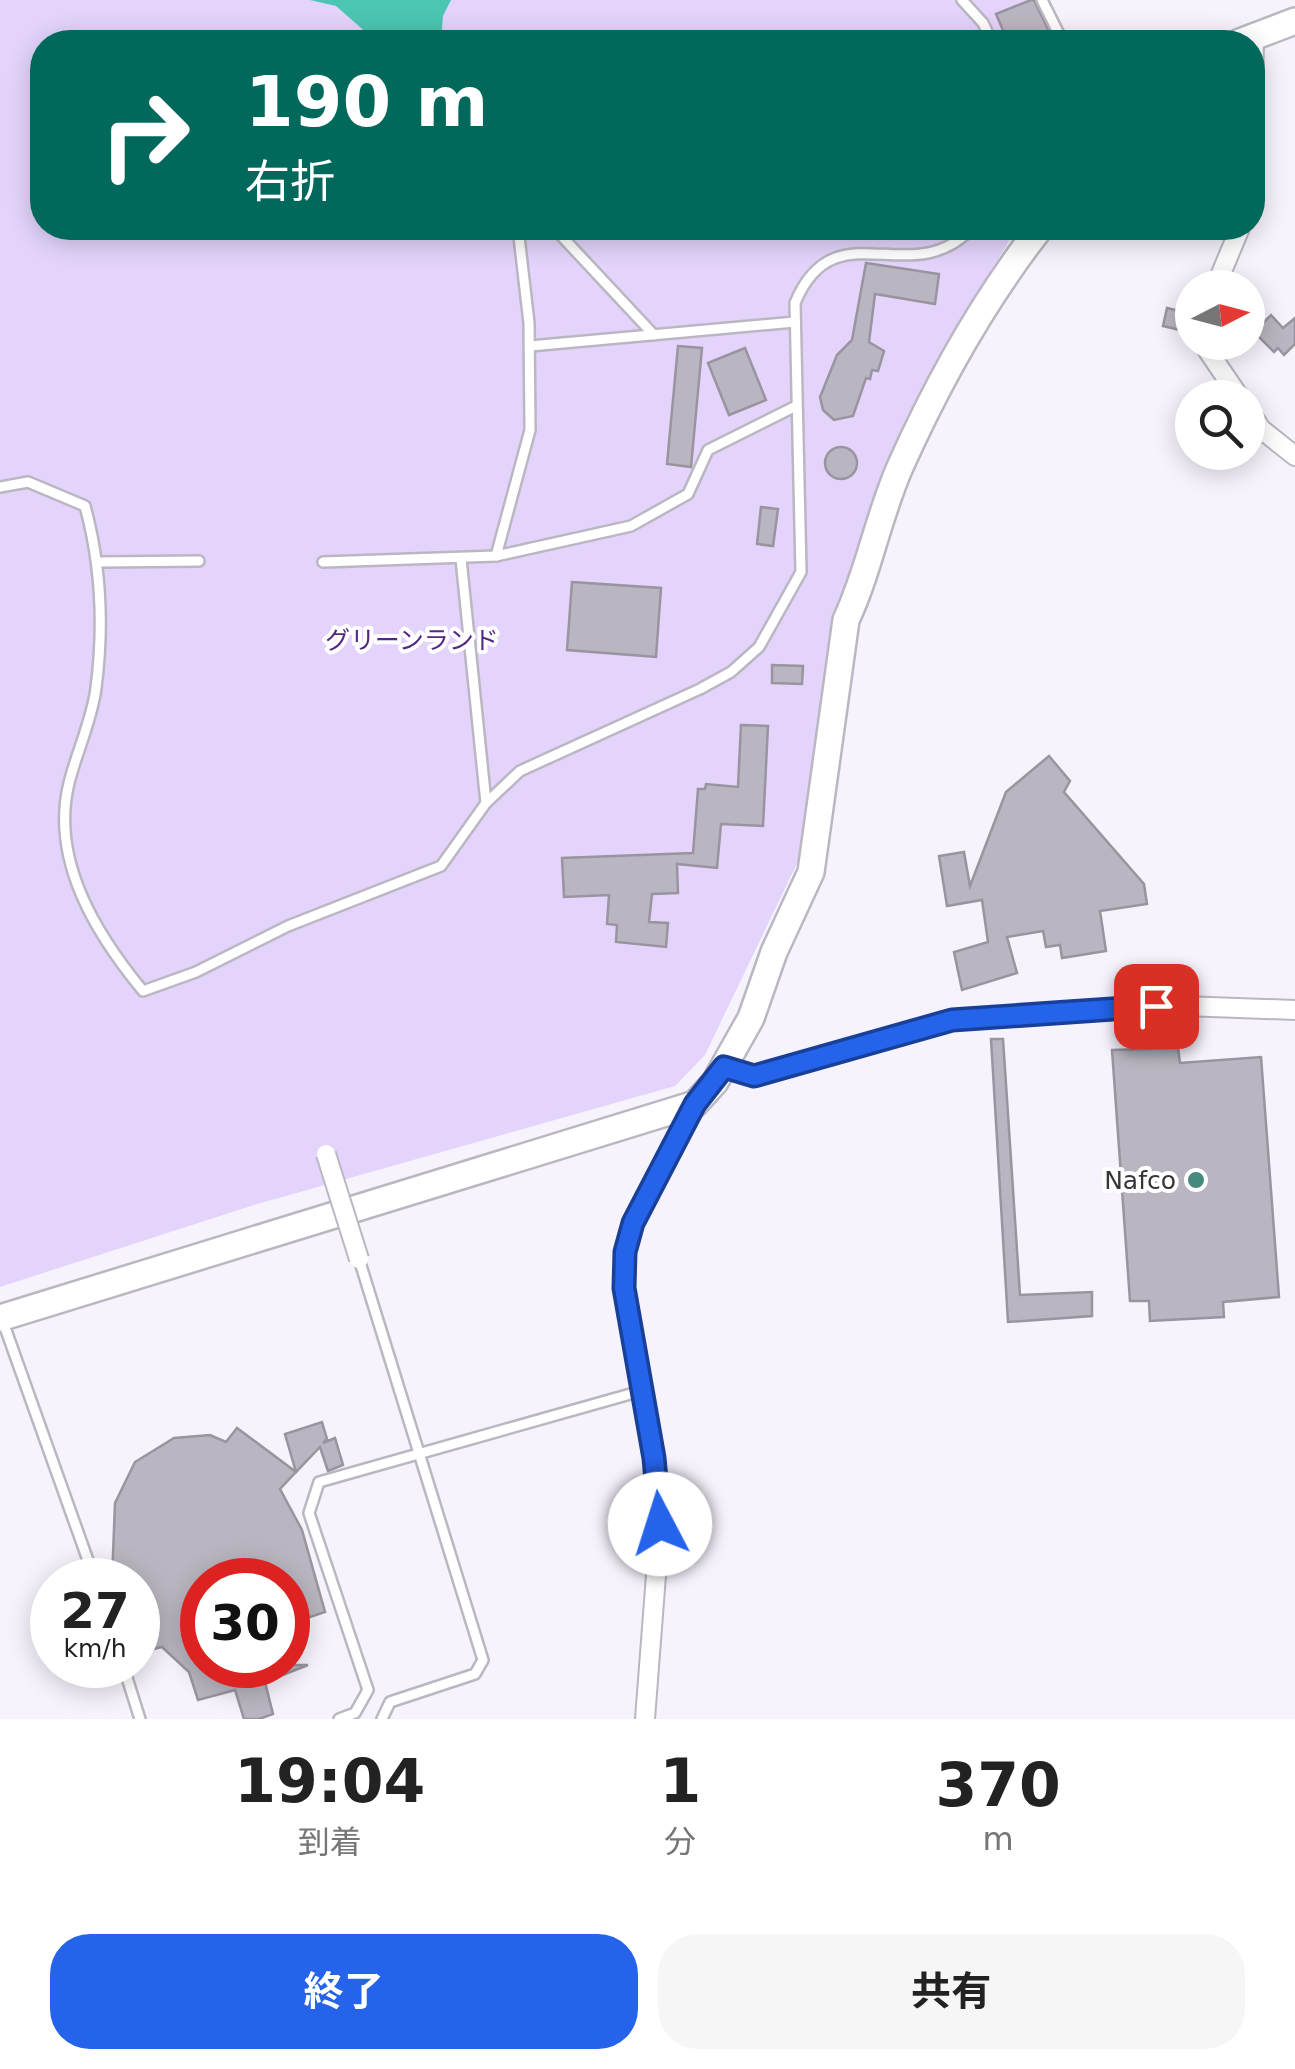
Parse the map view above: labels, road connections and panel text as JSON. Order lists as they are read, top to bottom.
{
  "parks": ["グリーンランド"],
  "places": ["Nafco"],
  "north": "right",
  "page": {
    "turn": ["190 m", "右折"],
    "speed": "27 km/h",
    "limit": "30",
    "eta": [
      "19:04",
      "到着",
      "1",
      "分",
      "370",
      "m"
    ],
    "buttons": ["終了", "共有"]
  }
}
